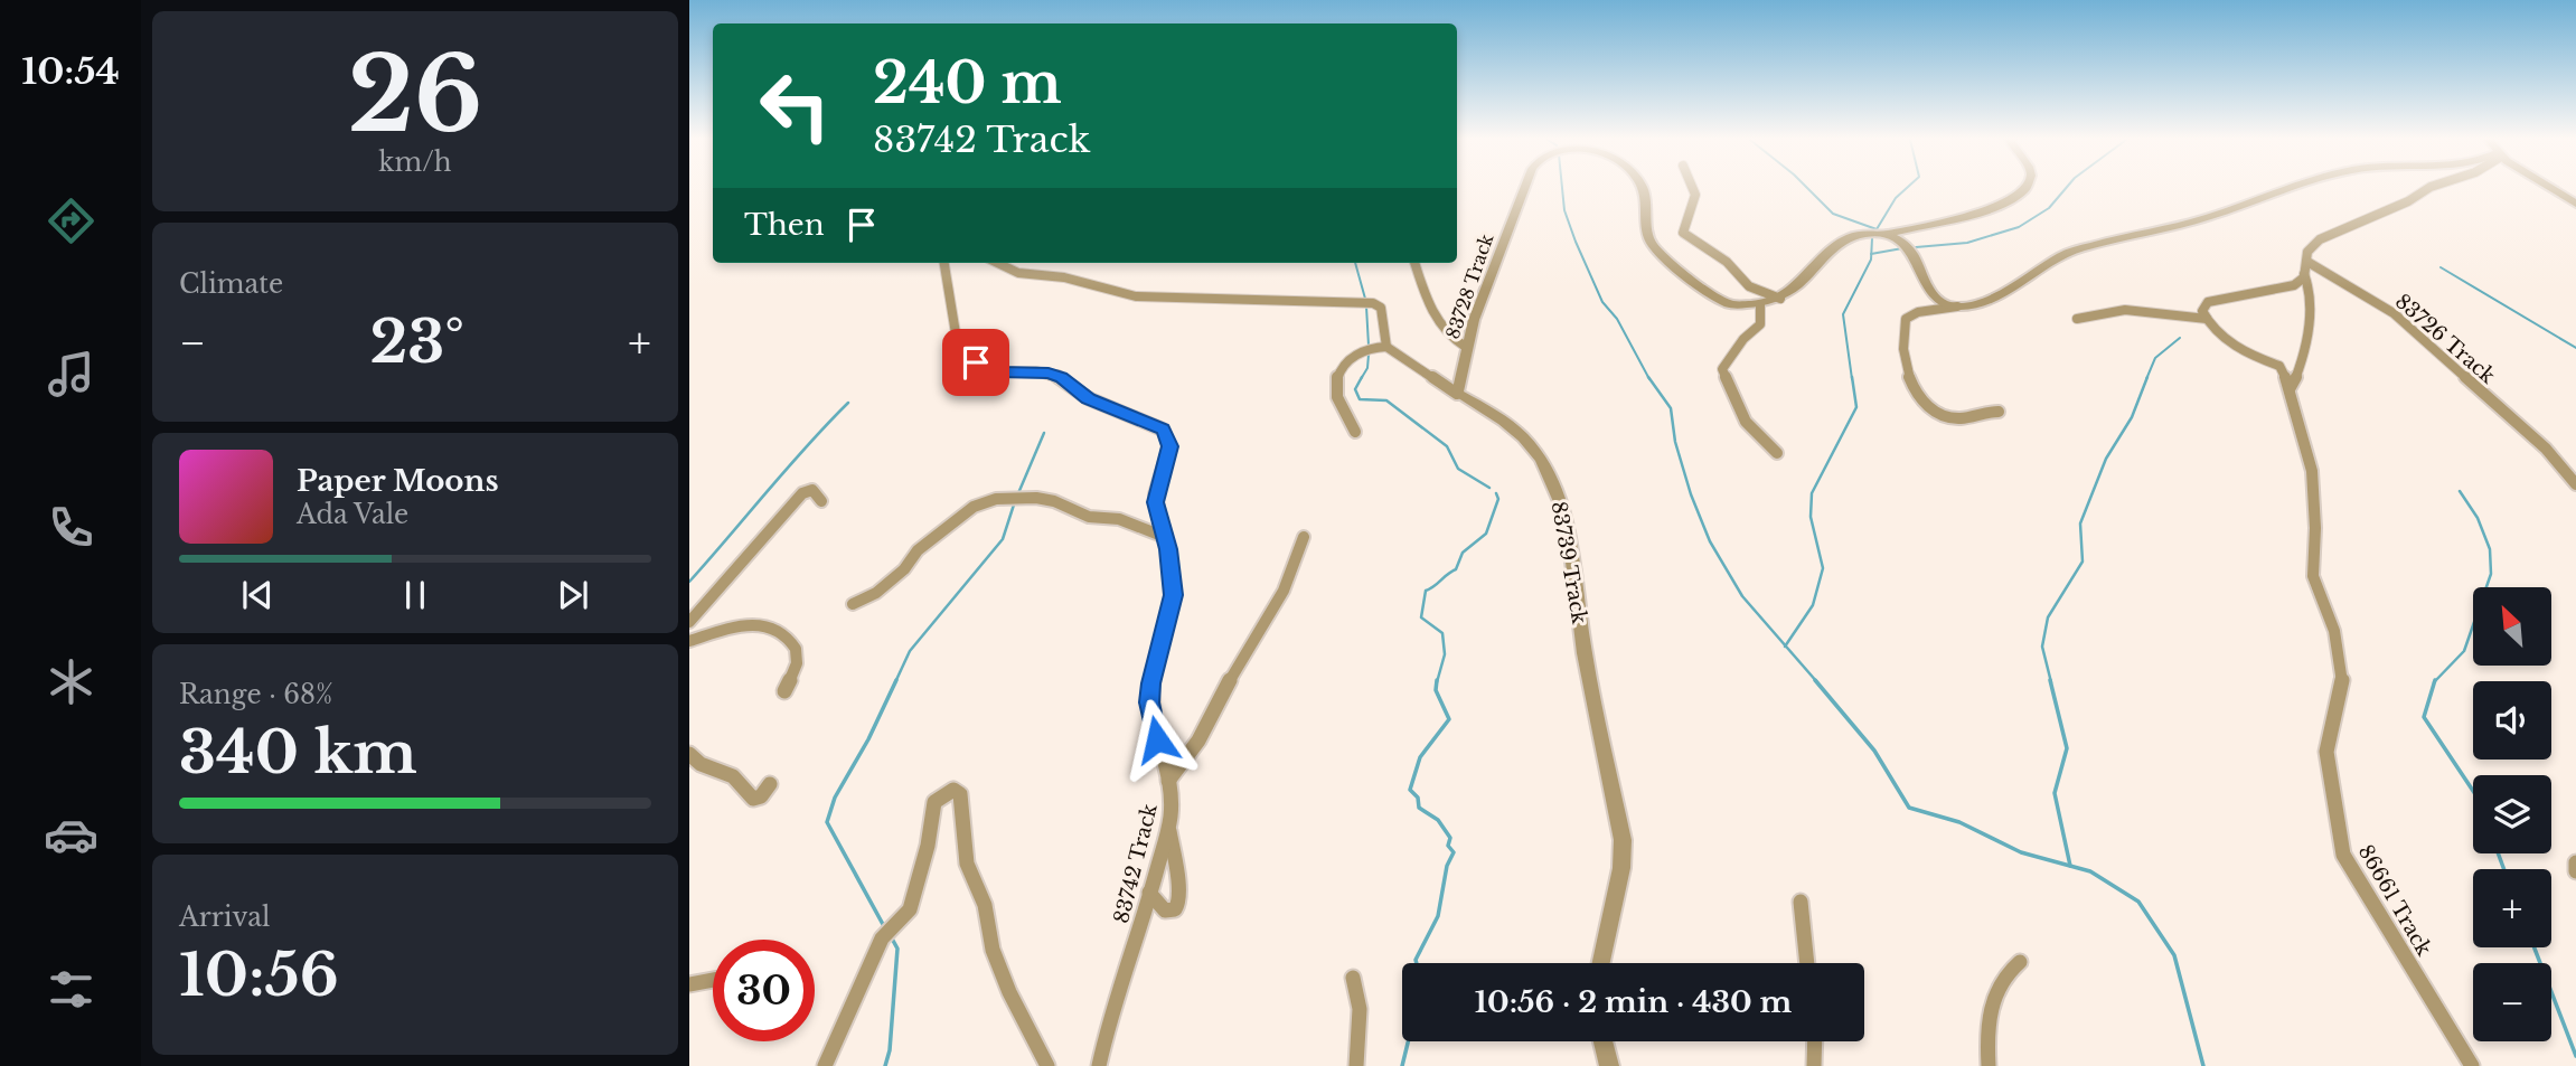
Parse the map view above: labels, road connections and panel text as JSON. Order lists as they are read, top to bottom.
{
  "streets": {
    "street": [
      "83728 Track",
      "83726 Track",
      "83739 Track",
      "83742 Track",
      "86661 Track"
    ]
  },
  "crossings": [
    ["83728 Track", "83739 Track"]
  ],
  "north": "top left",
  "page": {
    "tabs": "10:54",
    "tile": [
      ["26", "km/h"],
      "Climate",
      ["Range · 68%", "340 km"],
      ["Arrival", "10:56"]
    ],
    "turn": ["240 m", "83742 Track"],
    "then": "Then",
    "heat": ["−", "23°", "+"],
    "song": ["Paper Moons", "Ada Vale"],
    "map_buttons": ["+", "−"],
    "limit": "30",
    "trip": "10:56 · 2 min · 430 m"
  }
}
